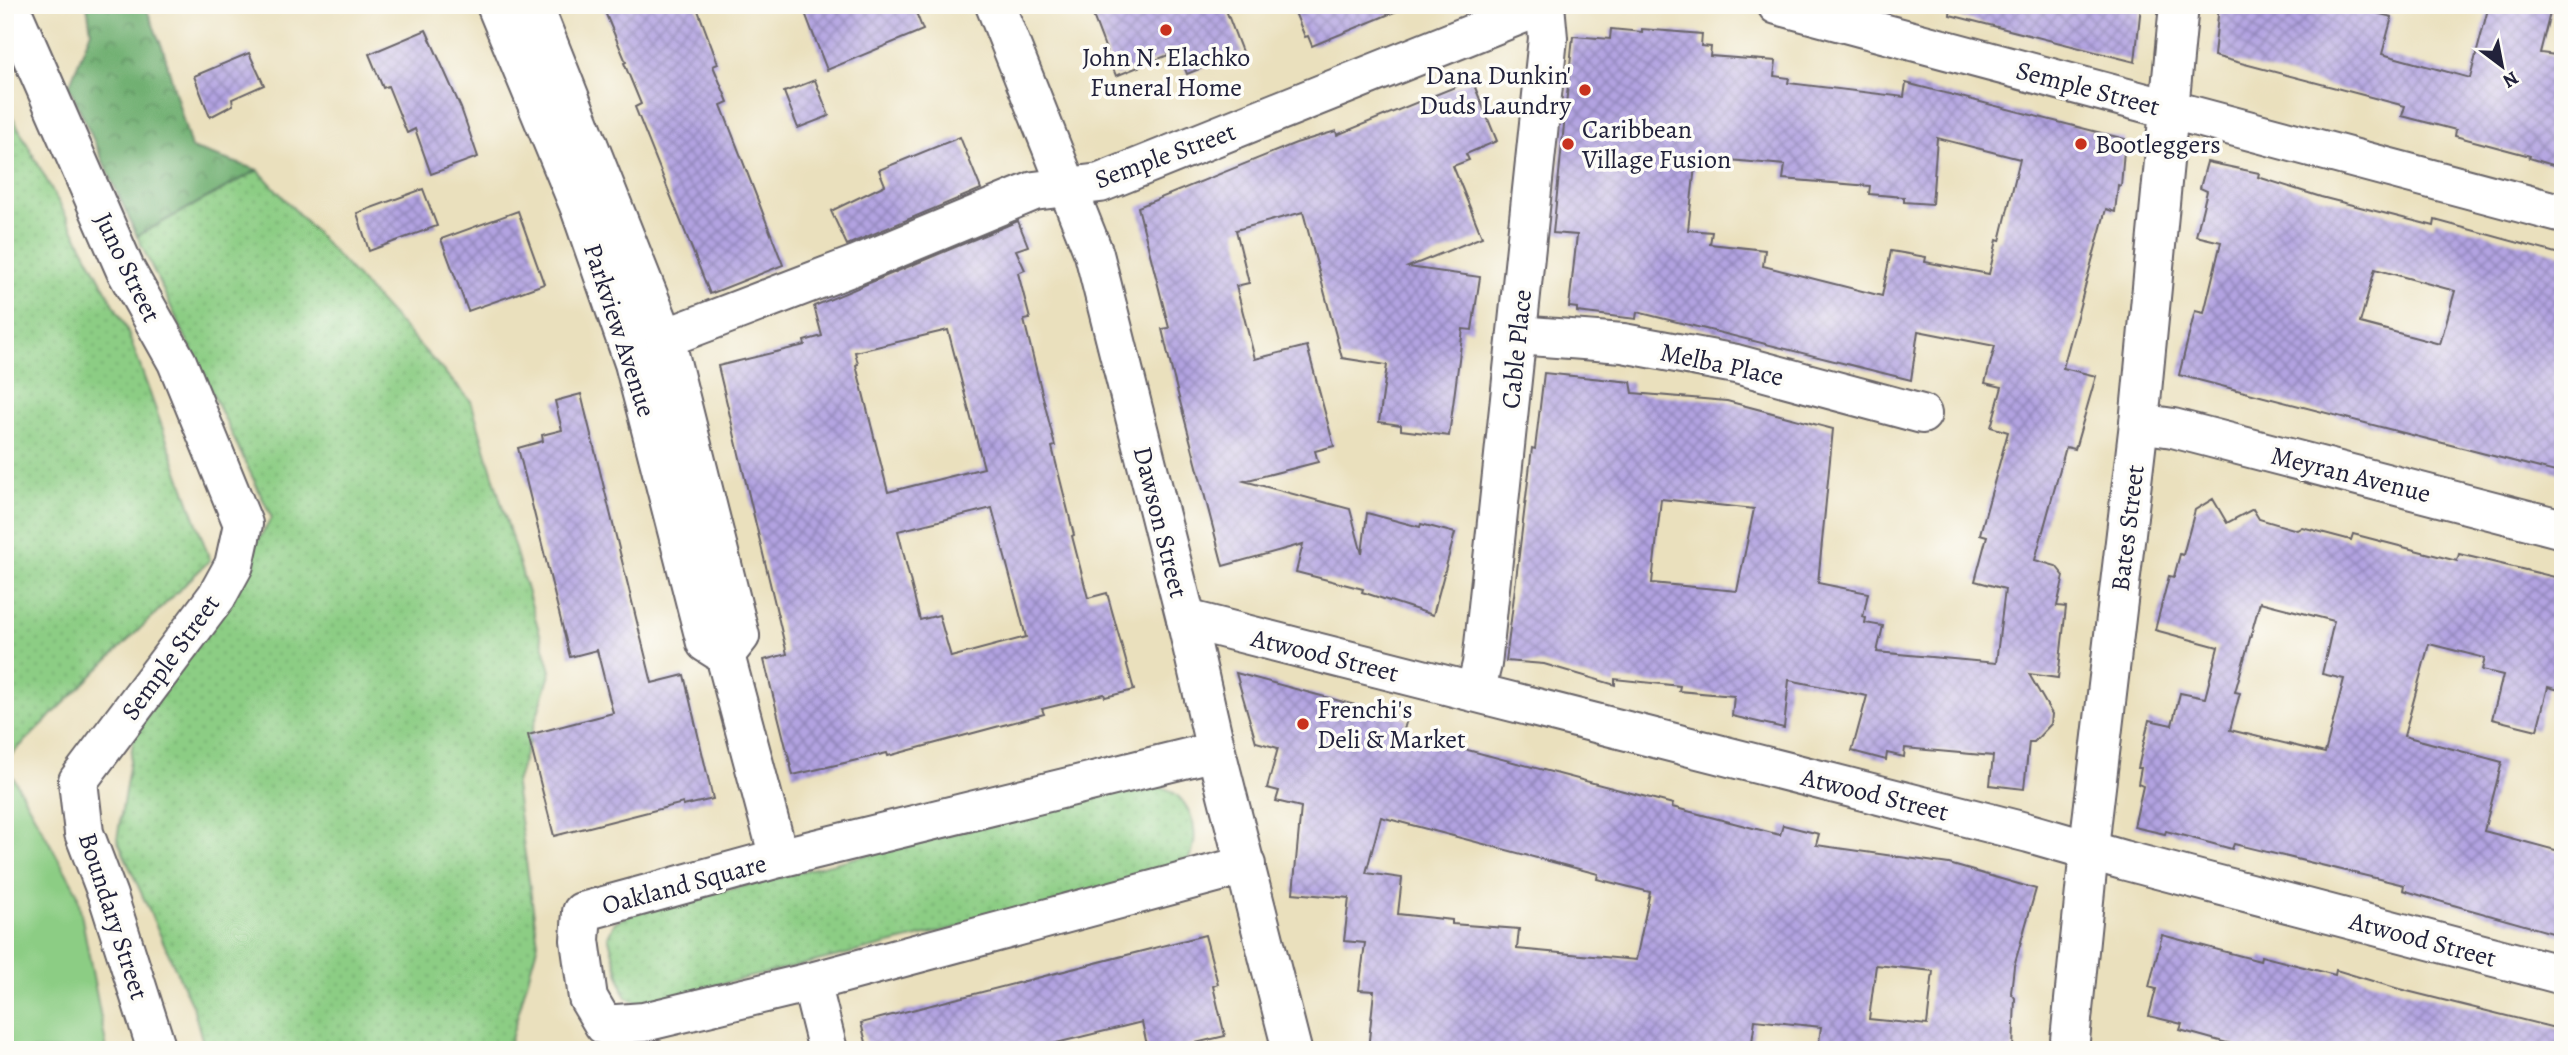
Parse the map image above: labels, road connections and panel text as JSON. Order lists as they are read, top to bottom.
{
  "streets": {
    "street": [
      "Semple Street",
      "Juno Street",
      "Parkview Avenue",
      "Cable Place",
      "Melba Place",
      "Meyran Avenue",
      "Dawson Street",
      "Bates Street",
      "Atwood Street",
      "Oakland Square",
      "Boundary Street"
    ]
  },
  "crossings": [
    ["Semple Street", "Juno Street"],
    ["Semple Street", "Parkview Avenue"],
    ["Semple Street", "Cable Place"],
    ["Semple Street", "Dawson Street"],
    ["Semple Street", "Bates Street"],
    ["Semple Street", "Boundary Street"],
    ["Parkview Avenue", "Oakland Square"],
    ["Cable Place", "Melba Place"],
    ["Cable Place", "Atwood Street"],
    ["Meyran Avenue", "Bates Street"],
    ["Dawson Street", "Atwood Street"],
    ["Dawson Street", "Oakland Square"],
    ["Bates Street", "Atwood Street"]
  ],
  "places": [
    "John N. Elachko Funeral Home",
    "Dana Dunkin' Duds Laundry",
    "Caribbean Village Fusion",
    "Bootleggers",
    "Frenchi's Deli & Market"
  ],
  "north": "bottom right"
}
